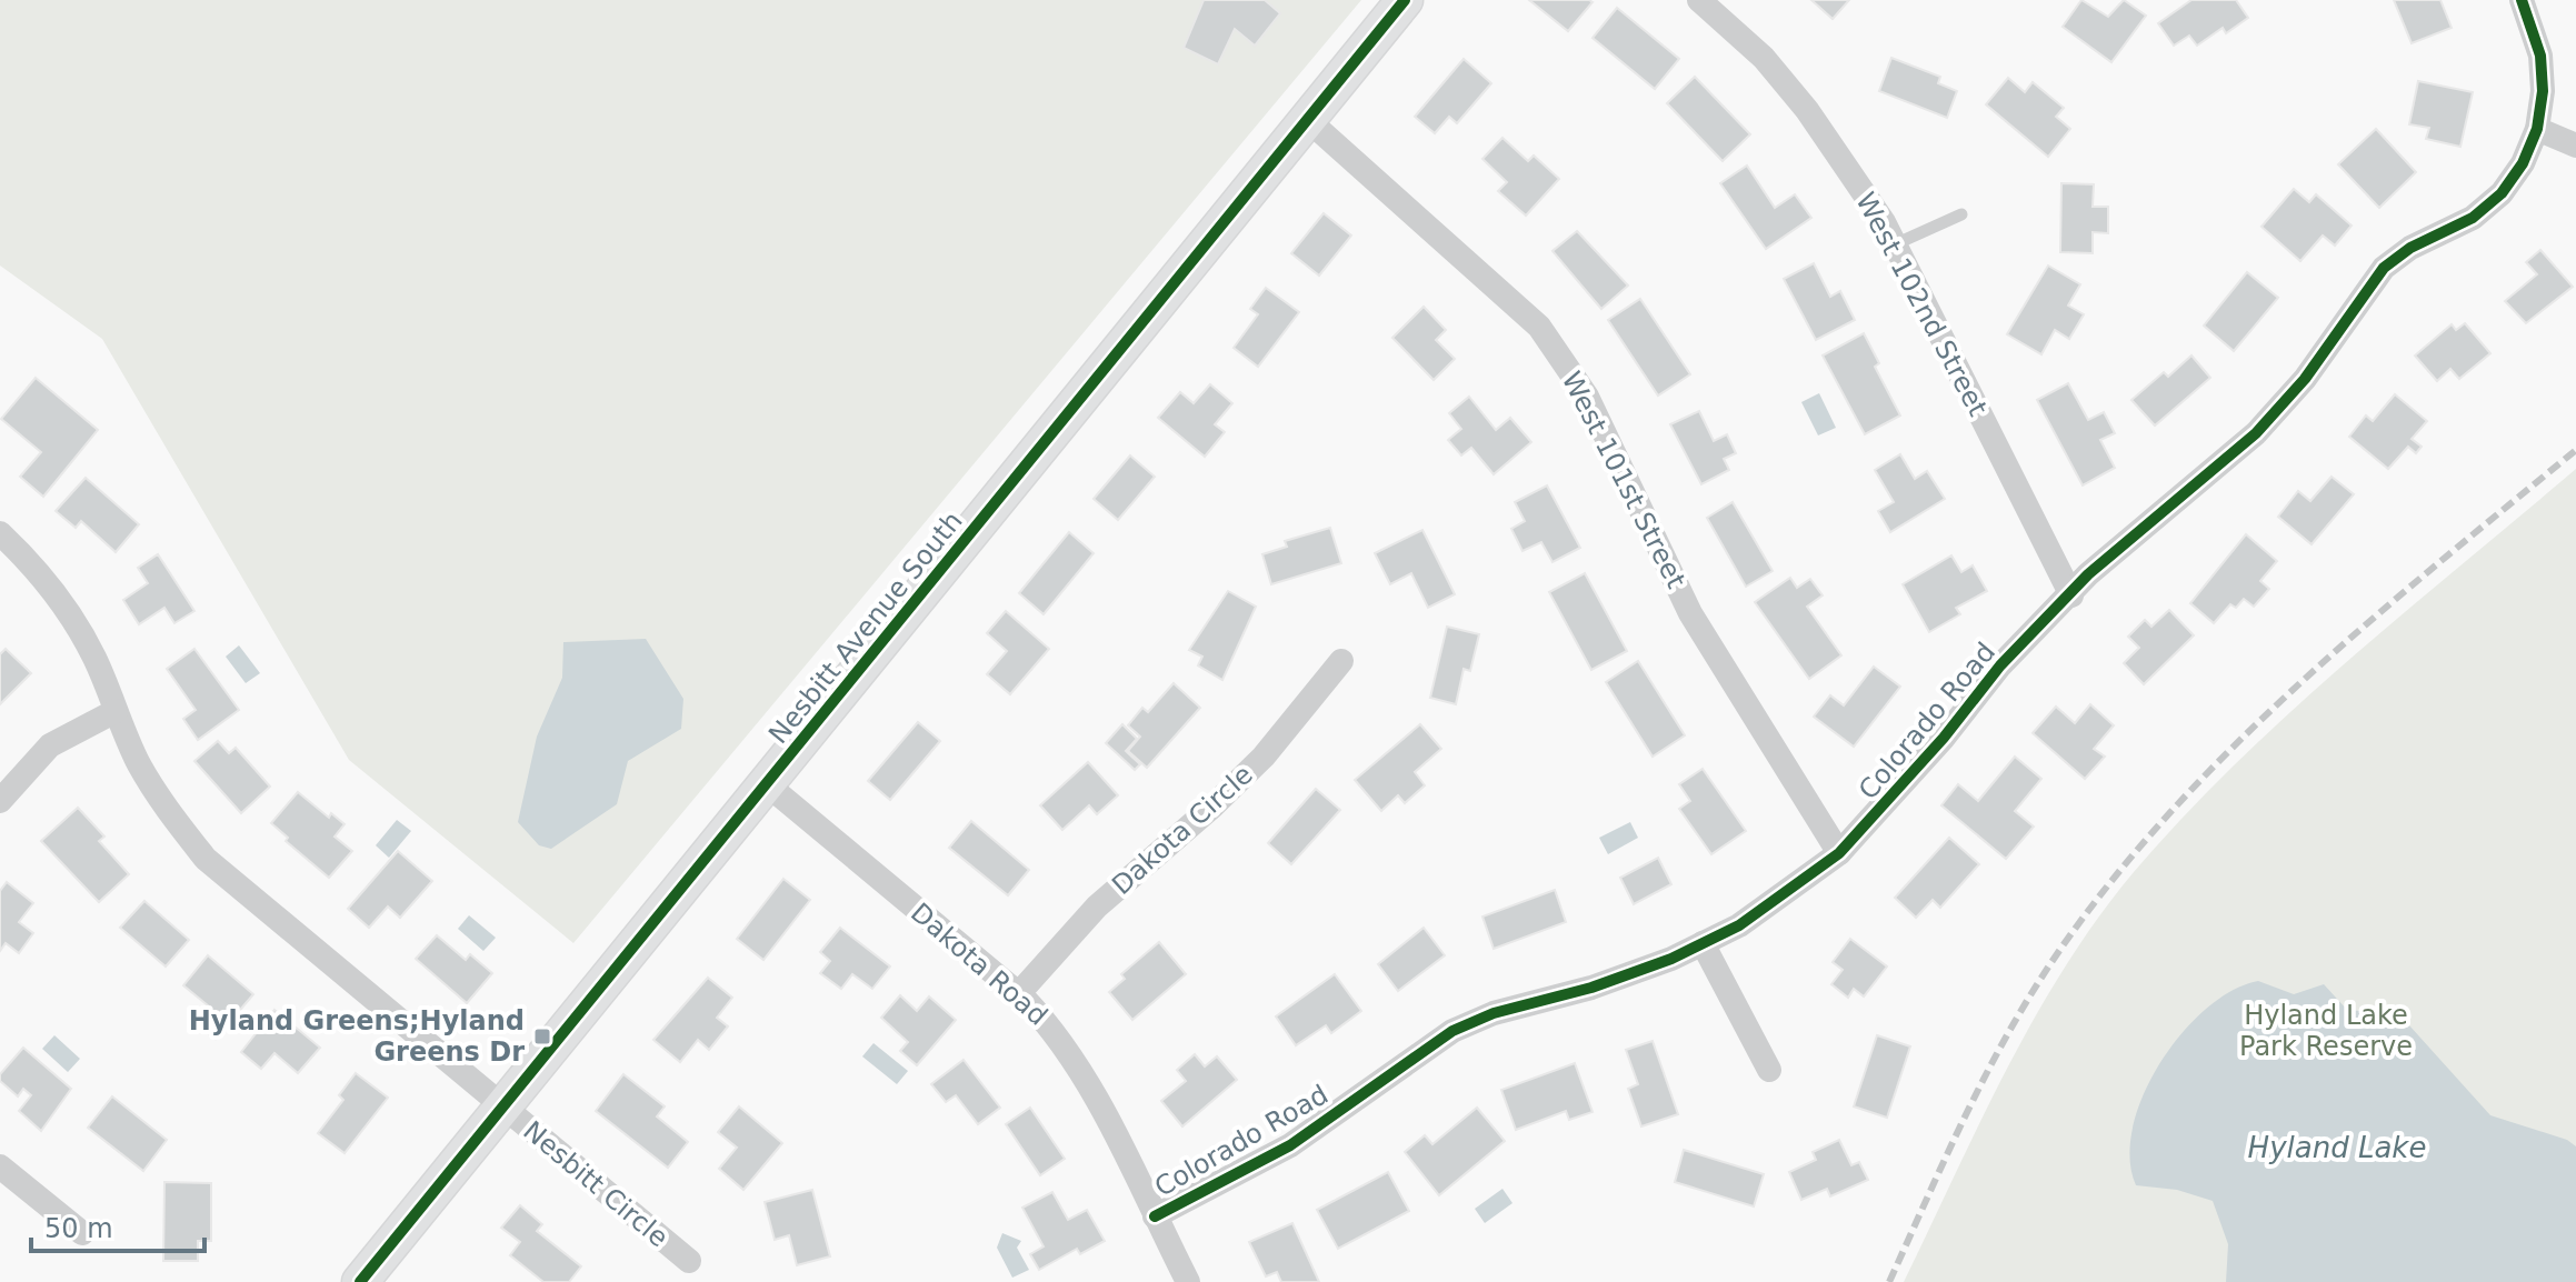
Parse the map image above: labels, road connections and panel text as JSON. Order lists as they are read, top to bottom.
{
  "streets": {
    "street": [
      "West 102nd Street",
      "West 101st Street",
      "Nesbitt Avenue South",
      "Colorado Road",
      "Dakota Circle",
      "Dakota Road",
      "Nesbitt Circle"
    ]
  },
  "crossings": [
    ["West 102nd Street", "Colorado Road"],
    ["West 101st Street", "Nesbitt Avenue South"],
    ["West 101st Street", "Colorado Road"],
    ["Nesbitt Avenue South", "Dakota Road"],
    ["Nesbitt Avenue South", "Nesbitt Circle"],
    ["Colorado Road", "Dakota Road"],
    ["Dakota Circle", "Dakota Road"]
  ],
  "water": ["Hyland Lake"],
  "parks": ["Hyland Lake Park Reserve"],
  "places": {
    "transit": ["Hyland Greens;Hyland Greens Dr"]
  },
  "scale_bar": "50 m"
}
